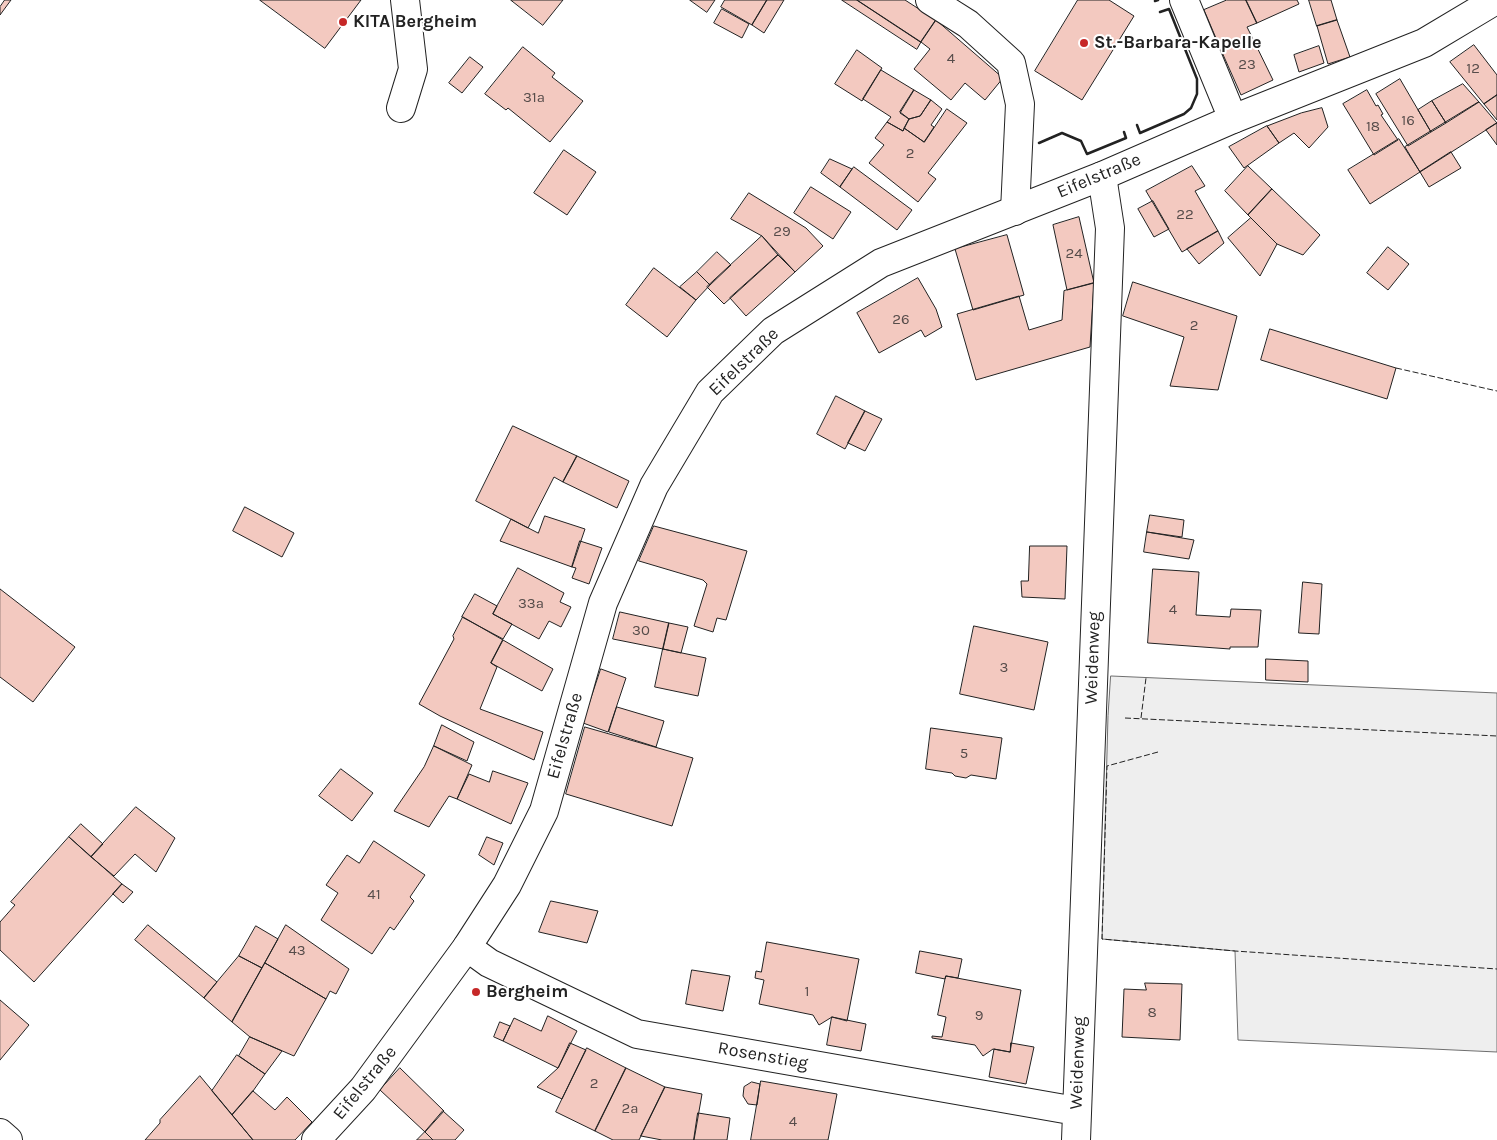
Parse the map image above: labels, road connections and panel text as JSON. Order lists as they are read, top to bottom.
{
  "streets": {
    "street": ["Eifelstraße", "Weidenweg", "Rosenstieg"]
  },
  "crossings": [
    ["Eifelstraße", "Weidenweg"],
    ["Eifelstraße", "Rosenstieg"],
    ["Weidenweg", "Rosenstieg"]
  ],
  "places": ["KITA Bergheim", "St.-Barbara-Kapelle", "Bergheim"],
  "house_numbers": [
    "4",
    "23",
    "12",
    "31a",
    "16",
    "18",
    "2",
    "22",
    "29",
    "24",
    "26",
    "2",
    "33a",
    "4",
    "30",
    "3",
    "5",
    "41",
    "43",
    "1",
    "8",
    "9",
    "2",
    "2a",
    "4"
  ]
}
